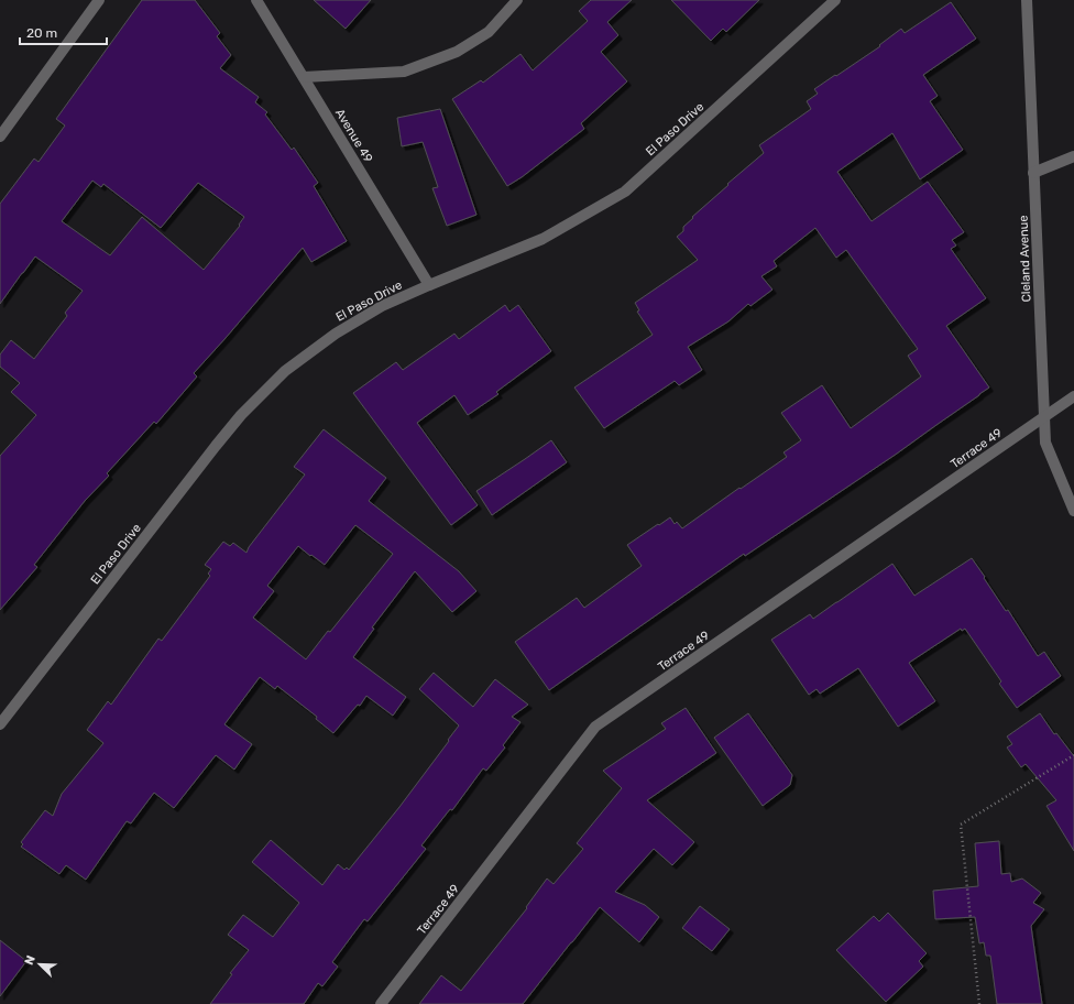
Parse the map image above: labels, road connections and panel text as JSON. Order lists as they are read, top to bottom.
{
  "streets": {
    "street": [
      "El Paso Drive",
      "Avenue 49",
      "Cleland Avenue",
      "Terrace 49"
    ]
  },
  "crossings": [
    ["El Paso Drive", "Avenue 49"],
    ["Cleland Avenue", "Terrace 49"]
  ],
  "scale_bar": "20 m",
  "north": "top left"
}
